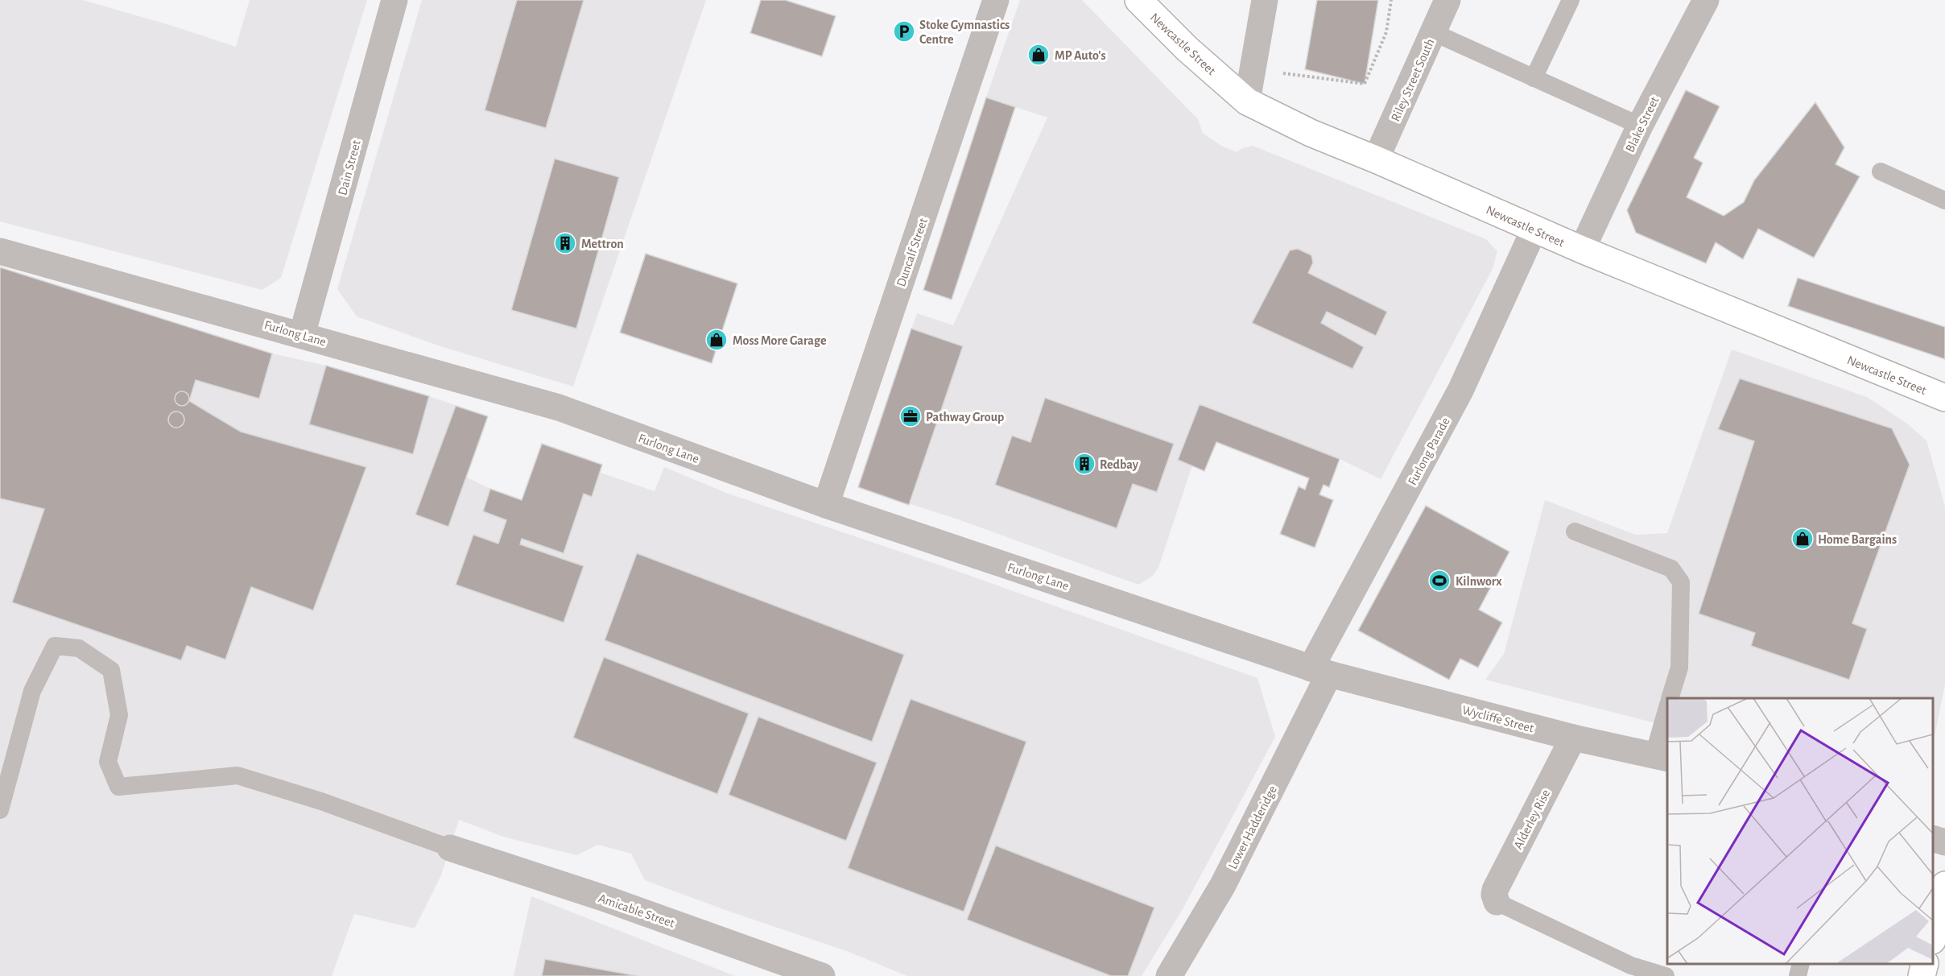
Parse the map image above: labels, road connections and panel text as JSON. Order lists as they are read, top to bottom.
{
  "streets": {
    "main road": ["Newcastle Street"],
    "street": [
      "Riley Street South",
      "Blake Street",
      "Dain Street",
      "Duncalf Street",
      "Furlong Lane",
      "Furlong Parade",
      "Wycliffe Street",
      "Alderley Rise",
      "Lower Hadderidge",
      "Amicable Street"
    ]
  },
  "crossings": [
    ["Newcastle Street", "Riley Street South"],
    ["Newcastle Street", "Blake Street"],
    ["Newcastle Street", "Furlong Parade"],
    ["Dain Street", "Furlong Lane"],
    ["Duncalf Street", "Furlong Lane"],
    ["Furlong Lane", "Furlong Parade"],
    ["Furlong Lane", "Wycliffe Street"],
    ["Furlong Lane", "Lower Hadderidge"],
    ["Furlong Parade", "Wycliffe Street"],
    ["Furlong Parade", "Lower Hadderidge"],
    ["Wycliffe Street", "Alderley Rise"],
    ["Wycliffe Street", "Lower Hadderidge"]
  ],
  "places": {
    "parking": ["Stoke Gymnastics Centre"],
    "shop": ["MP Auto's", "Moss More Garage", "Home Bargains"],
    "building": ["Mettron", "Redbay"],
    "office": ["Pathway Group"],
    "sports": ["Kilnworx"]
  }
}
